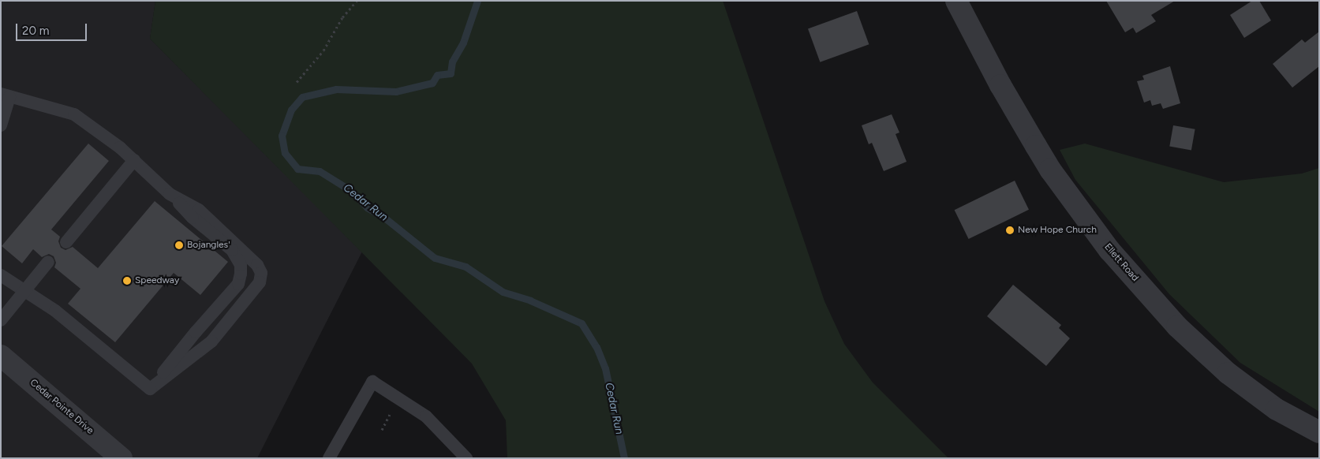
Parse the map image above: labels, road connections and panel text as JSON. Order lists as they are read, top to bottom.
{
  "streets": {
    "street": ["Ellett Road", "Cedar Pointe Drive"]
  },
  "water": ["Cedar Run"],
  "places": ["New Hope Church", "Bojangles'", "Speedway"],
  "scale_bar": "20 m"
}
